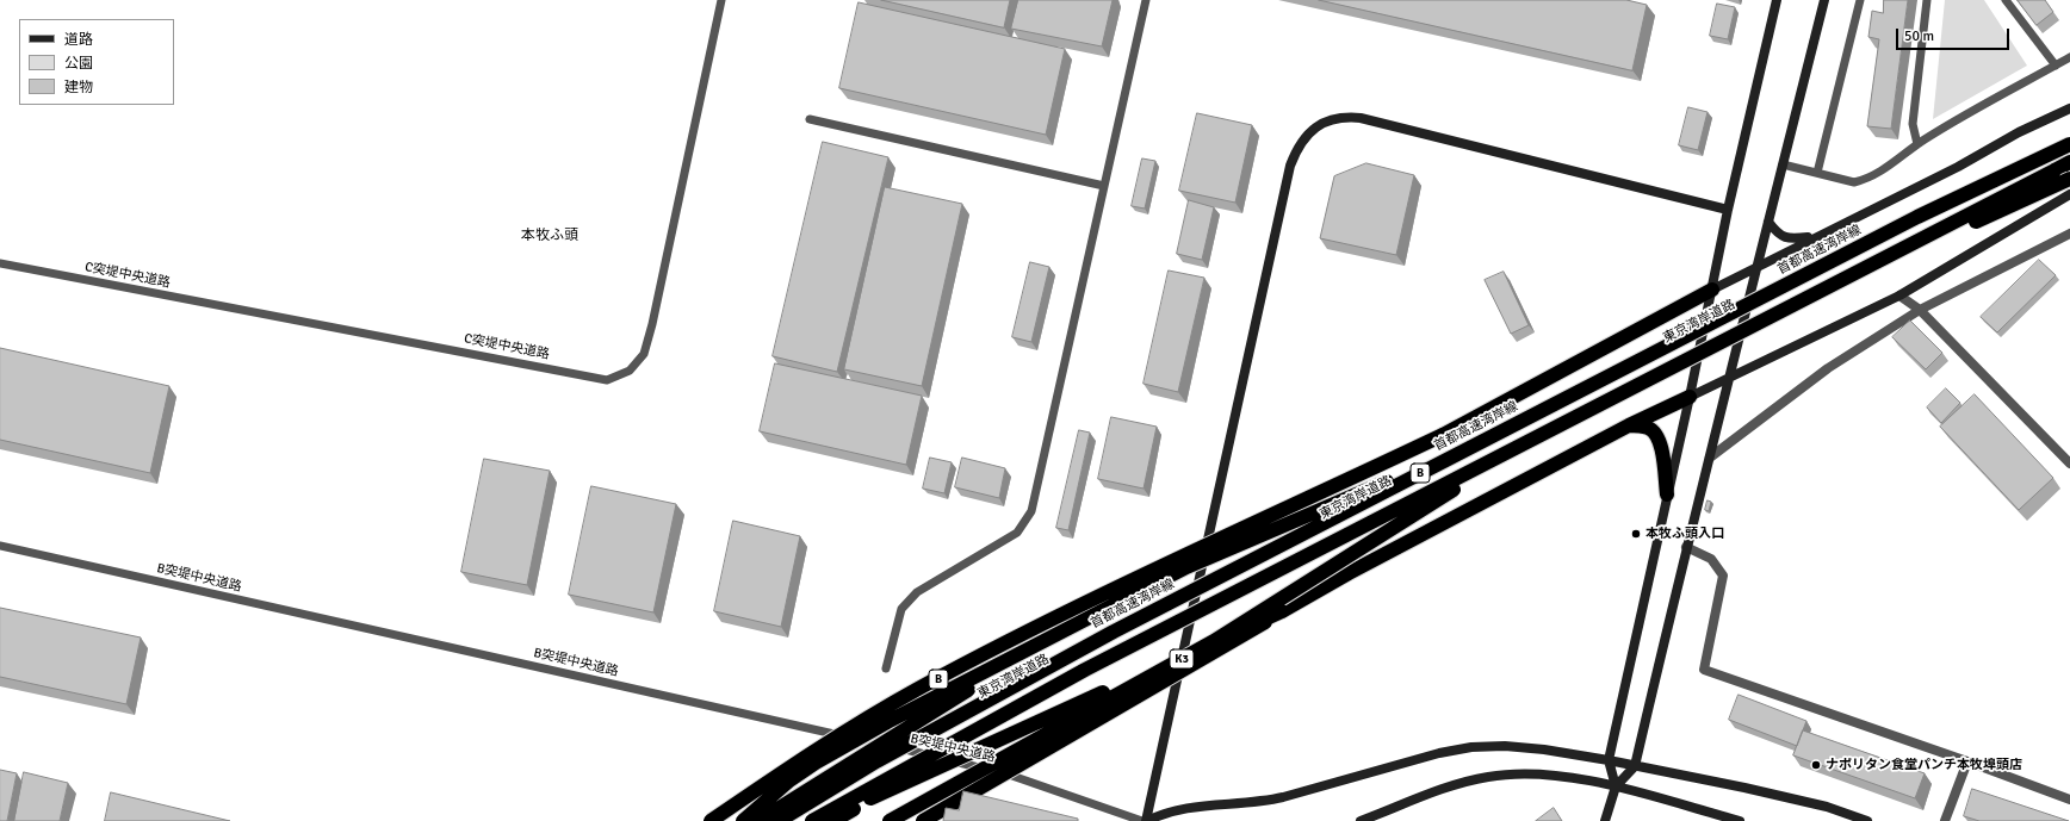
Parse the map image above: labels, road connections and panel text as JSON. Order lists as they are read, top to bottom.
{
  "streets": {
    "highway": [
      "首都高速湾岸線",
      "東京湾岸道路",
      "B",
      "K3"
    ],
    "lane": ["C突堤中央道路", "B突堤中央道路"]
  },
  "crossings": [
    ["B", "K3"]
  ],
  "districts": ["本牧ふ頭"],
  "places": ["本牧ふ頭入口", "ナポリタン食堂パンチ本牧埠頭店"],
  "legend": ["道路", "公園", "建物"],
  "scale_bar": "50 m"
}
